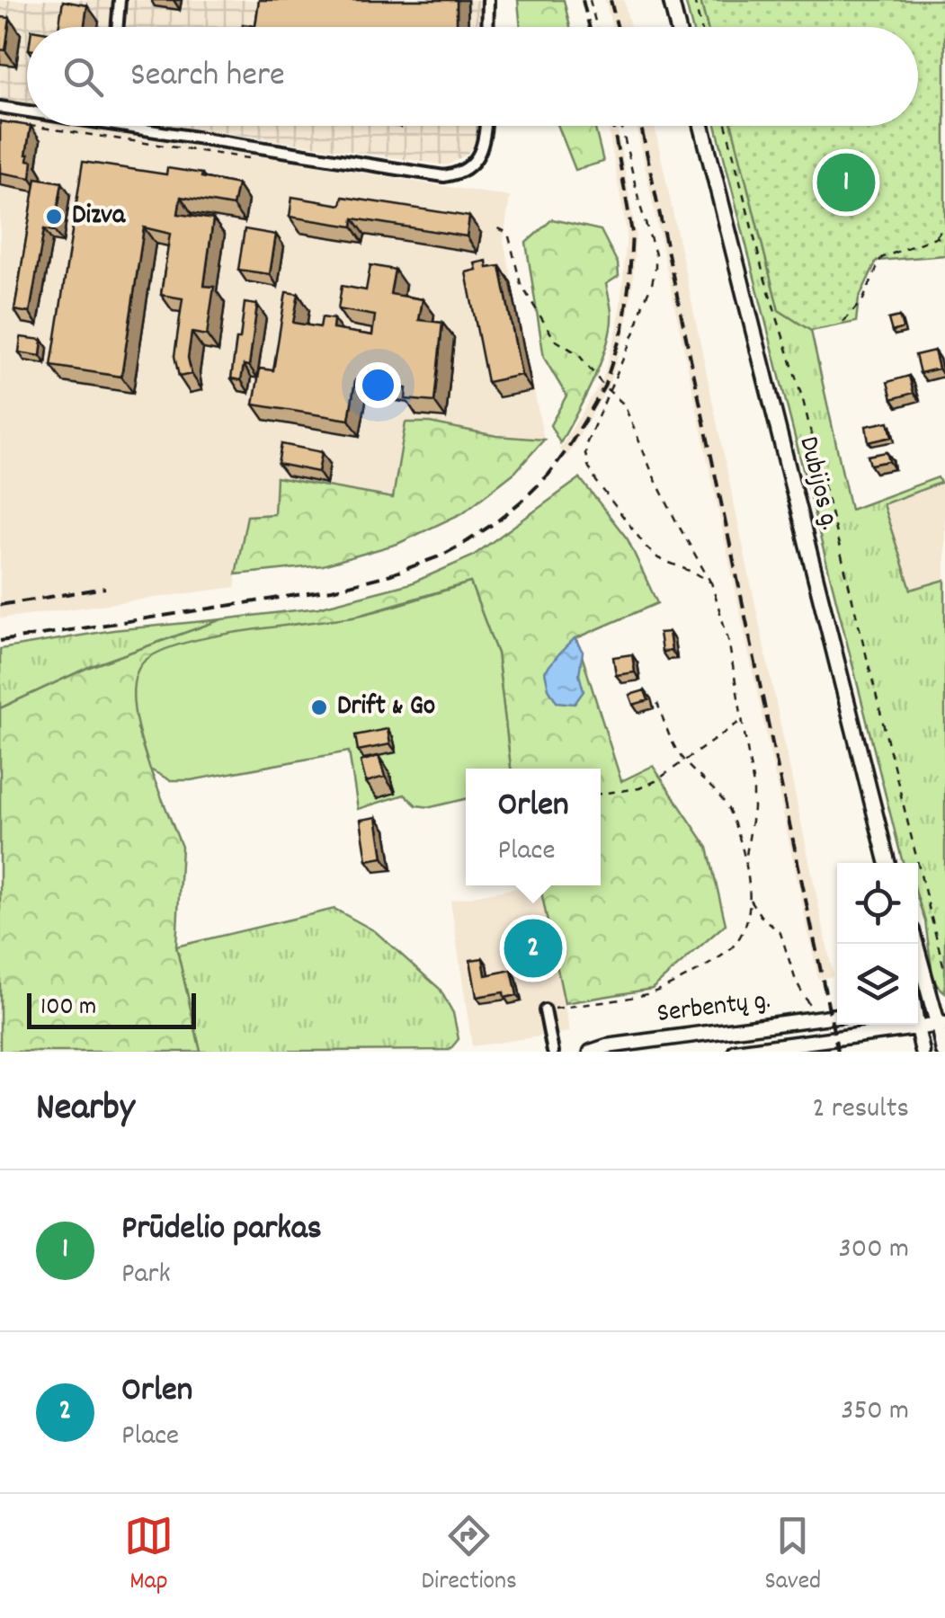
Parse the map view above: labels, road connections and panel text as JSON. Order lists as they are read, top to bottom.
{
  "streets": {
    "main road": ["Dubijos g.", "Serbentų g."]
  },
  "places": ["Dizva", "Drift & Go"],
  "scale_bar": "100 m",
  "page": {
    "search": "Search here",
    "pins": ["1", "2"],
    "popup": ["Orlen", "Place"],
    "scale": "100 m",
    "heading": ["Nearby", "2 results"],
    "list": [
      {
        "mark": "1",
        "name": "Prūdelio parkas",
        "note": "Park",
        "value": "300 m"
      },
      {
        "mark": "2",
        "name": "Orlen",
        "note": "Place",
        "value": "350 m"
      }
    ],
    "nav": ["Map", "Directions", "Saved"]
  }
}
